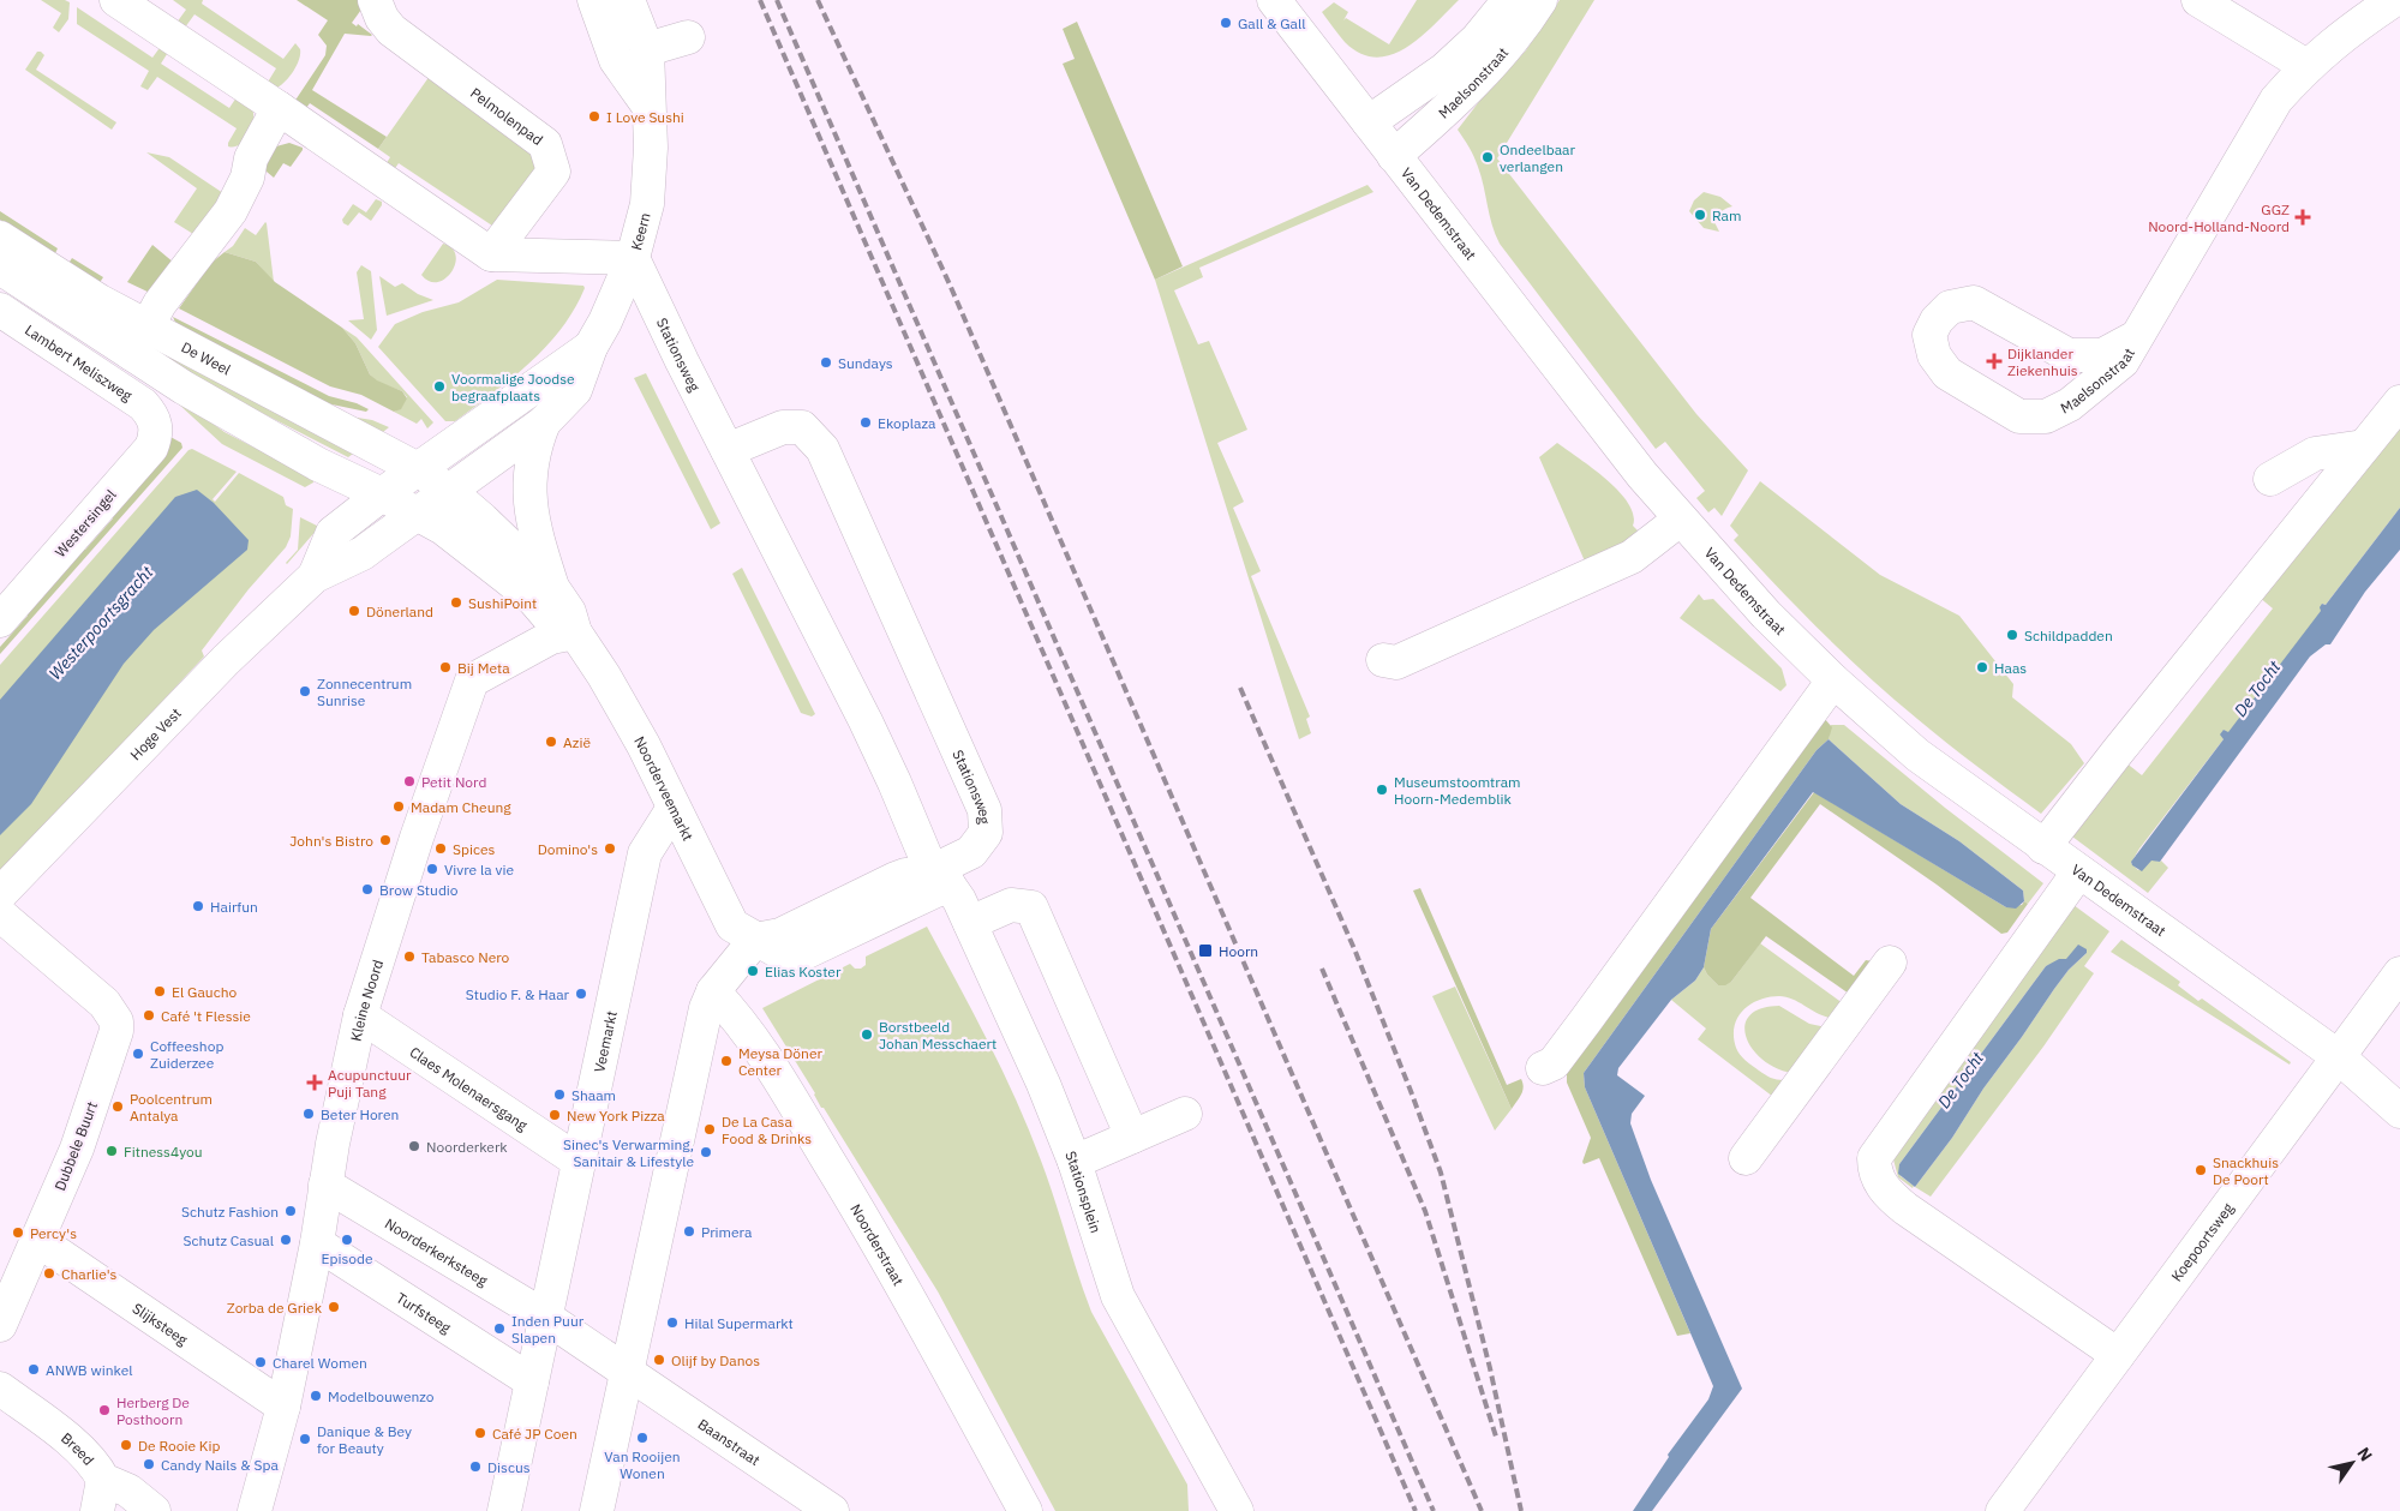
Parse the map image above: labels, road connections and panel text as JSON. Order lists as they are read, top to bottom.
{
  "streets": {
    "street": [
      "Maelsonstraat",
      "Pelmolenpad",
      "Van Dedemstraat",
      "Keern",
      "Stationsweg",
      "De Weel",
      "Lambert Meliszweg",
      "Westersingel",
      "Hoge Vest",
      "Noorderveemarkt",
      "Kleine Noord",
      "Veemarkt",
      "Claes Molenaersgang",
      "Dubbele Buurt",
      "Stationsplein",
      "Koepoortsweg",
      "Noorderstraat",
      "Noorderkerksteeg",
      "Turfsteeg",
      "Slijksteeg",
      "Baanstraat",
      "Breed"
    ]
  },
  "crossings": [
    ["Maelsonstraat", "Van Dedemstraat"],
    ["Van Dedemstraat", "Koepoortsweg"],
    ["Keern", "Stationsweg"],
    ["Keern", "De Weel"],
    ["Keern", "Hoge Vest"],
    ["Keern", "Noorderveemarkt"],
    ["Stationsweg", "Stationsplein"],
    ["De Weel", "Hoge Vest"],
    ["De Weel", "Noorderveemarkt"],
    ["Lambert Meliszweg", "Westersingel"],
    ["Hoge Vest", "Noorderveemarkt"],
    ["Noorderveemarkt", "Kleine Noord"],
    ["Noorderveemarkt", "Veemarkt"],
    ["Kleine Noord", "Claes Molenaersgang"],
    ["Kleine Noord", "Noorderkerksteeg"],
    ["Kleine Noord", "Turfsteeg"],
    ["Kleine Noord", "Slijksteeg"],
    ["Veemarkt", "Claes Molenaersgang"],
    ["Veemarkt", "Noorderkerksteeg"],
    ["Veemarkt", "Turfsteeg"],
    ["Dubbele Buurt", "Slijksteeg"]
  ],
  "water": ["Westerpoortsgracht", "De Tocht"],
  "places": {
    "other": [
      "Gall & Gall",
      "I Love Sushi",
      "Ondeelbaar verlangen",
      "Ram",
      "Sundays",
      "Voormalige Joodse begraafplaats",
      "Ekoplaza",
      "SushiPoint",
      "Dönerland",
      "Schildpadden",
      "Bij Meta",
      "Haas",
      "Zonnecentrum Sunrise",
      "Azië",
      "Petit Nord",
      "Museumstoomtram Hoorn-Medemblik",
      "Madam Cheung",
      "John's Bistro",
      "Spices",
      "Domino's",
      "Vivre la vie",
      "Brow Studio",
      "Hairfun",
      "Tabasco Nero",
      "Elias Koster",
      "El Gaucho",
      "Studio F. & Haar",
      "Café 't Flessie",
      "Borstbeeld Johan Messchaert",
      "Coffeeshop Zuiderzee",
      "Meysa Döner Center",
      "Shaam",
      "Poolcentrum Antalya",
      "Beter Horen",
      "New York Pizza",
      "De La Casa Food & Drinks",
      "Noorderkerk",
      "Fitness4you",
      "Sinec's Verwarming, Sanitair & Lifestyle",
      "Snackhuis De Poort",
      "Schutz Fashion",
      "Primera",
      "Percy's",
      "Schutz Casual",
      "Episode",
      "Charlie's",
      "Zorba de Griek",
      "Hilal Supermarkt",
      "Inden Puur Slapen",
      "Olijf by Danos",
      "Charel Women",
      "ANWB winkel",
      "Modelbouwenzo",
      "Herberg De Posthoorn",
      "Café JP Coen",
      "Van Rooijen Wonen",
      "Danique & Bey for Beauty",
      "De Rooie Kip",
      "Candy Nails & Spa",
      "Discus"
    ],
    "health": ["GGZ Noord-Holland-Noord", "Dijklander Ziekenhuis", "Acupunctuur Puji Tang"],
    "transit": ["Hoorn"]
  },
  "north": "top right"
}
